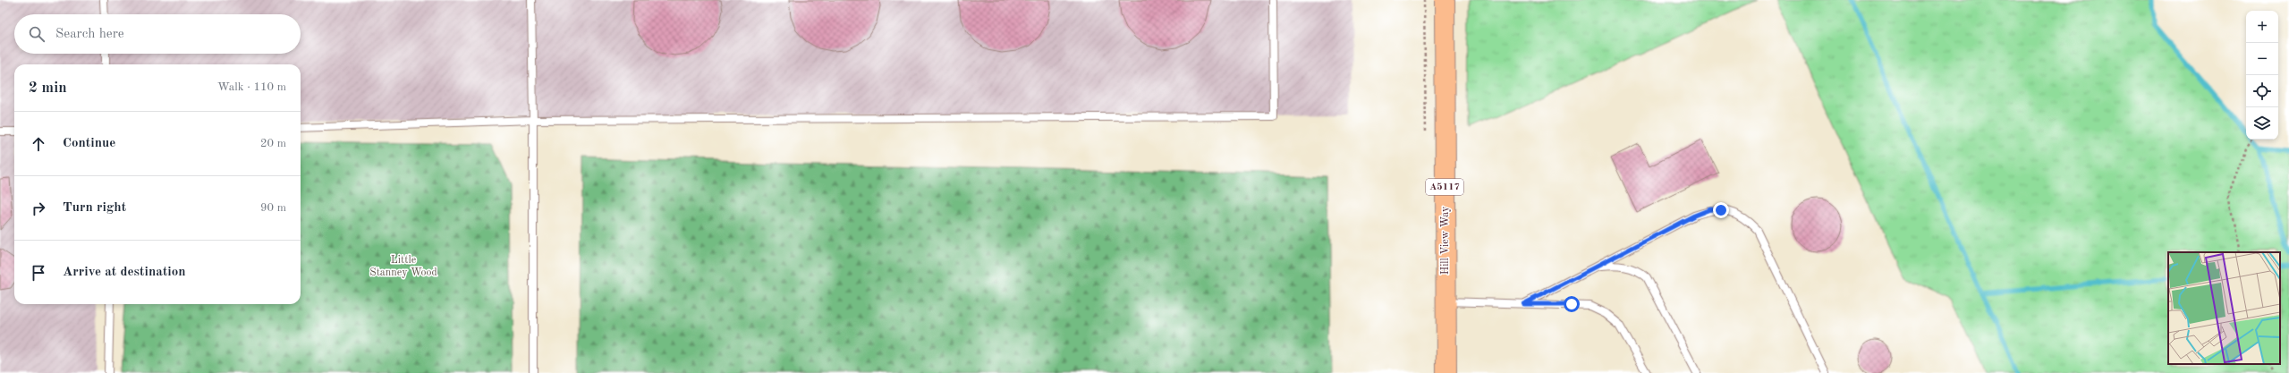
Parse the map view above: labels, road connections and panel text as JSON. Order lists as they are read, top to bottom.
{
  "streets": {
    "main road": ["A5117", "Hill View Way"]
  },
  "parks": ["Little Stanney Wood"],
  "page": {
    "map_buttons": ["+", "−"],
    "search": "Search here",
    "heading": ["2 min", "Walk · 110 m"],
    "list": [
      ["Continue", "20 m"],
      ["Turn right", "90 m"],
      "Arrive at destination"
    ]
  }
}
